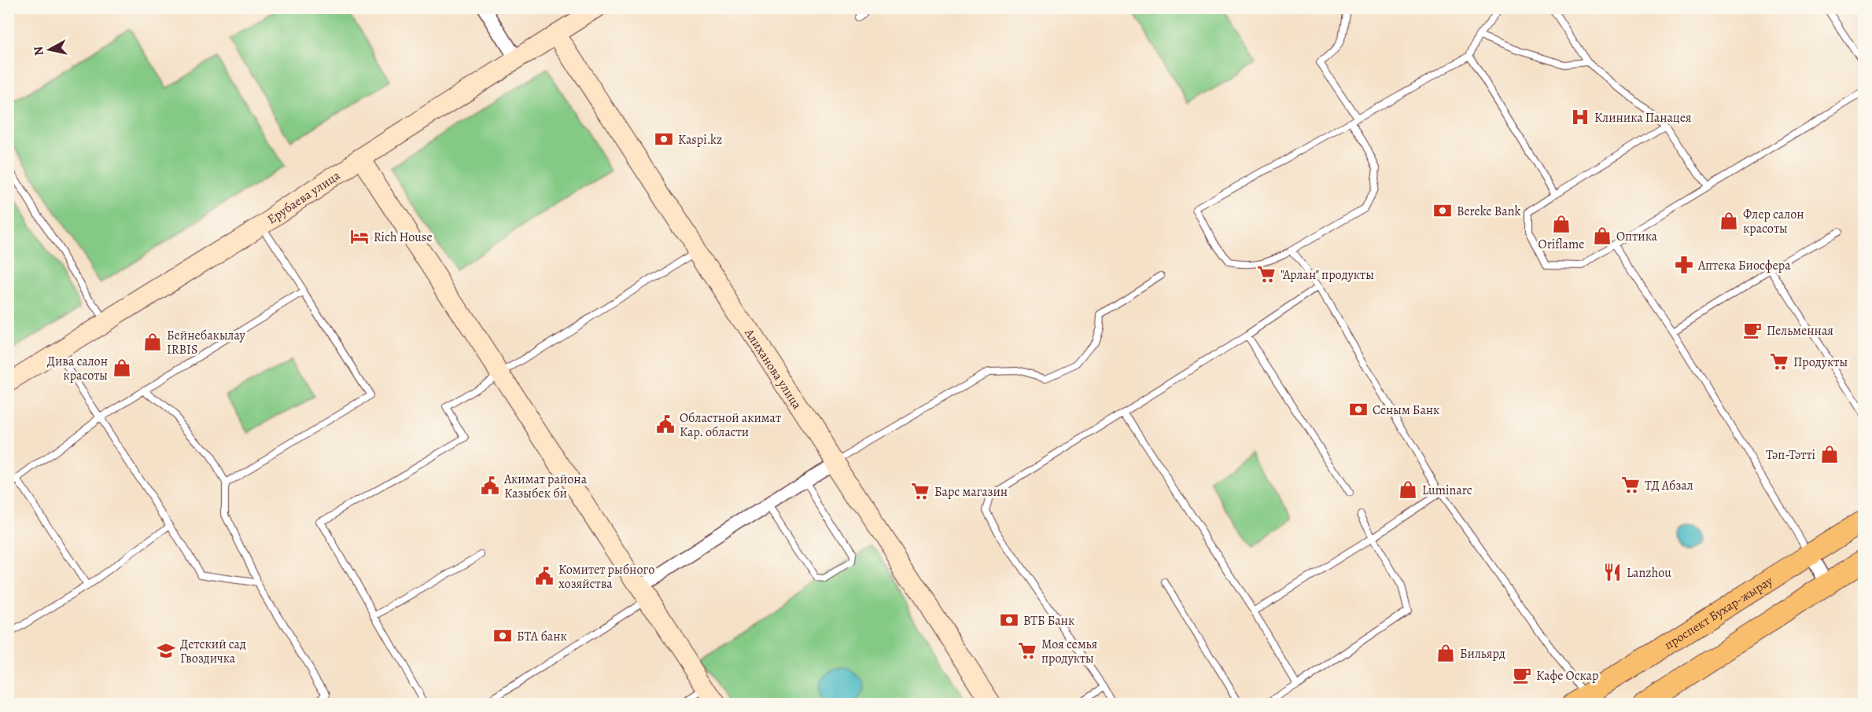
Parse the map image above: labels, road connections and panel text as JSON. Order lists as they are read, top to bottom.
{
  "streets": {
    "main road": ["проспект Бухар-жырау"],
    "street": ["Ерубаева улица", "Алиханова улица"]
  },
  "crossings": [
    ["Ерубаева улица", "Алиханова улица"]
  ],
  "places": {
    "hospital": ["Клиника Панацея"],
    "bank": [
      "Kaspi.kz",
      "Bereke Bank",
      "Сеным Банк",
      "ВТБ Банк",
      "БТА банк"
    ],
    "shop": [
      "Флер салон красоты",
      "Oriflame",
      "Оптика",
      "Бейнебакылау IRBIS",
      "Дива салон красоты",
      "Тәп-Тәтті",
      "Luminarc",
      "Бильярд"
    ],
    "hotel": ["Rich House"],
    "pharmacy": ["Аптека Биосфера"],
    "supermarket": [
      "\"Арлан\" продукты",
      "Продукты",
      "ТД Абзал",
      "Барс магазин",
      "Моя семья продукты"
    ],
    "cafe": ["Пельменная", "Кафе Оскар"],
    "public building": ["Областной акимат Кар. области", "Акимат района Казыбек би", "Комитет рыбного хозяйства"],
    "restaurant": ["Lanzhou"],
    "school or university": ["Детский сад Гвоздичка"]
  },
  "north": "left"
}
